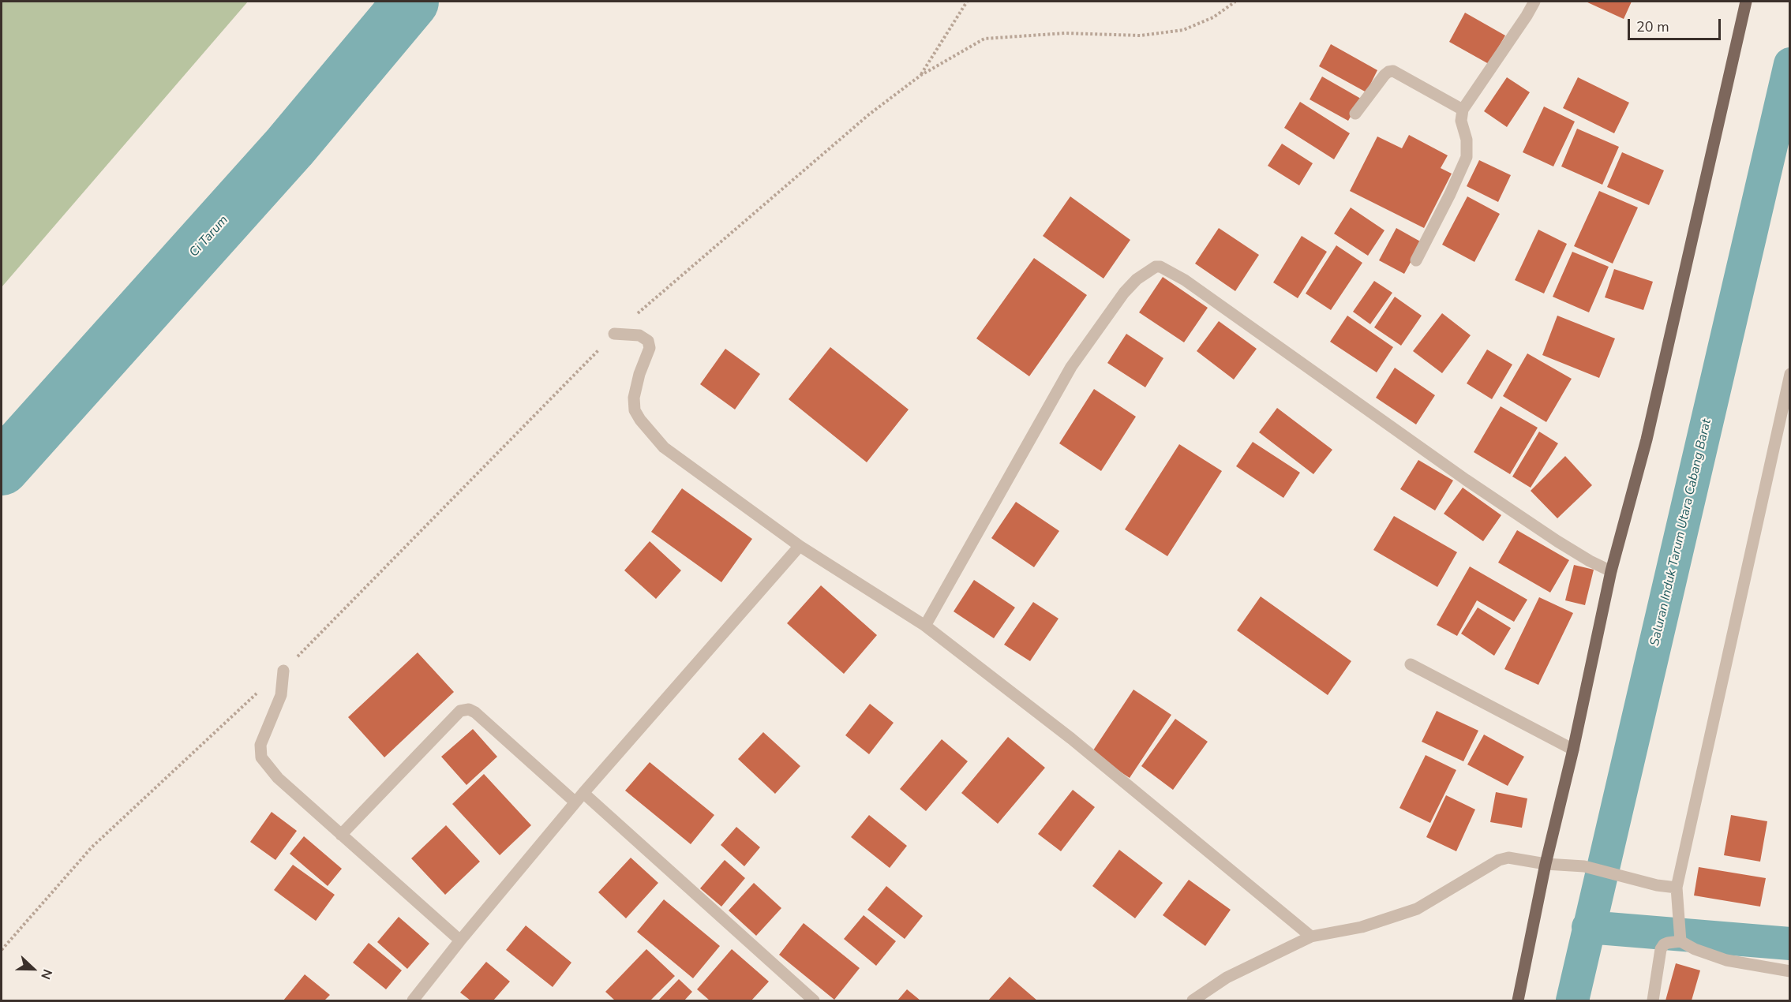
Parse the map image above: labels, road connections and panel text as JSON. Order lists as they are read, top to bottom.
{
  "water": ["Ci Tarum", "Saluran Induk Tarum Utara Cabang Barat"],
  "scale_bar": "20 m",
  "north": "right"
}
